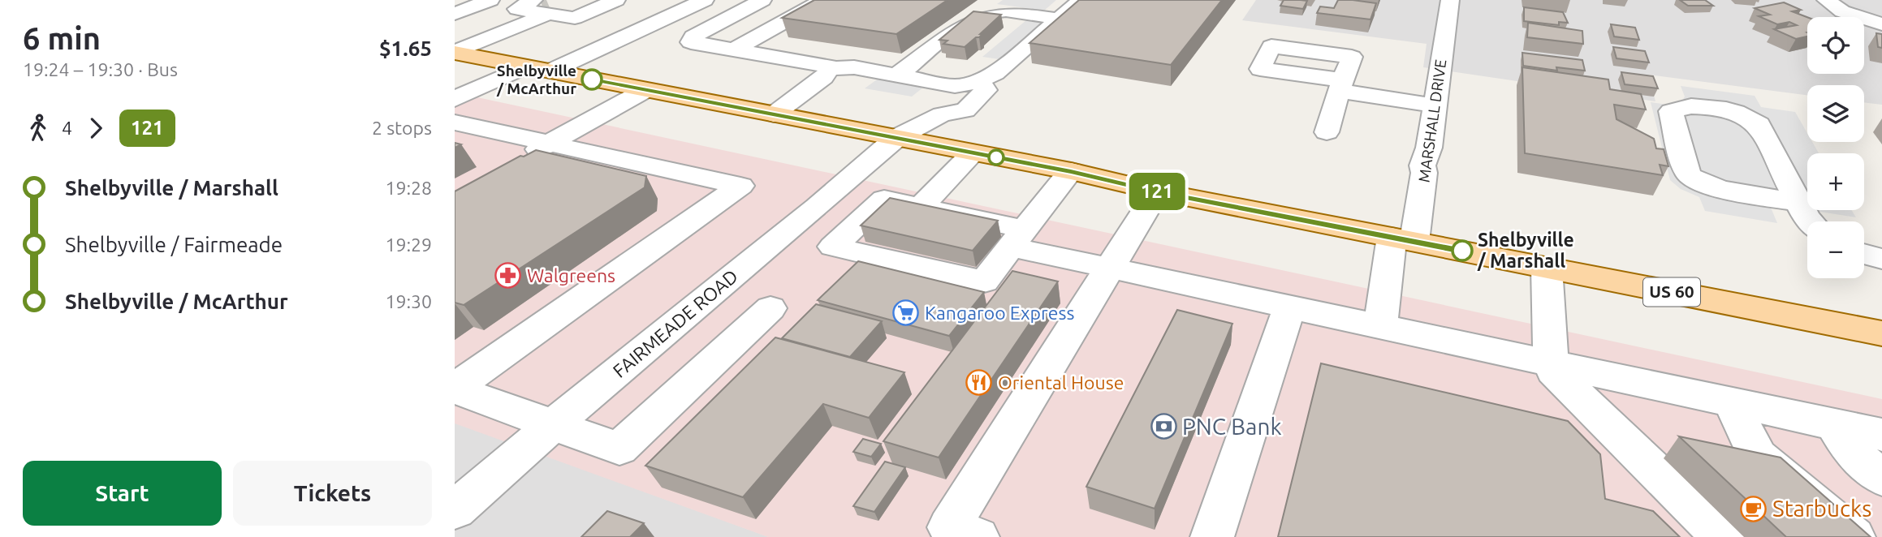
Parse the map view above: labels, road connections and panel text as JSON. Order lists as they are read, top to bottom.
{
  "streets": {
    "main road": ["US 60"],
    "street": ["MARSHALL DRIVE", "FAIRMEADE ROAD"]
  },
  "crossings": [
    ["MARSHALL DRIVE", "US 60"],
    ["US 60", "FAIRMEADE ROAD"]
  ],
  "places": {
    "other": ["Shelbyville / McArthur", "Shelbyville / Marshall"],
    "pharmacy": ["Walgreens"],
    "supermarket": ["Kangaroo Express"],
    "restaurant": ["Oriental House"],
    "bank": ["PNC Bank"],
    "cafe": ["Starbucks"]
  },
  "lines": ["bus line 121"],
  "page": {
    "heading": ["6 min", "19:24 – 19:30 · Bus", "$1.65"],
    "on_map": "121",
    "map_buttons": ["+", "−"],
    "legs": ["4", "121", "2 stops"],
    "list": [
      {
        "name": "Shelbyville / Marshall",
        "value": "19:28"
      },
      {
        "name": "Shelbyville / Fairmeade",
        "value": "19:29"
      },
      {
        "name": "Shelbyville / McArthur",
        "value": "19:30"
      }
    ],
    "buttons": ["Start", "Tickets"]
  }
}
